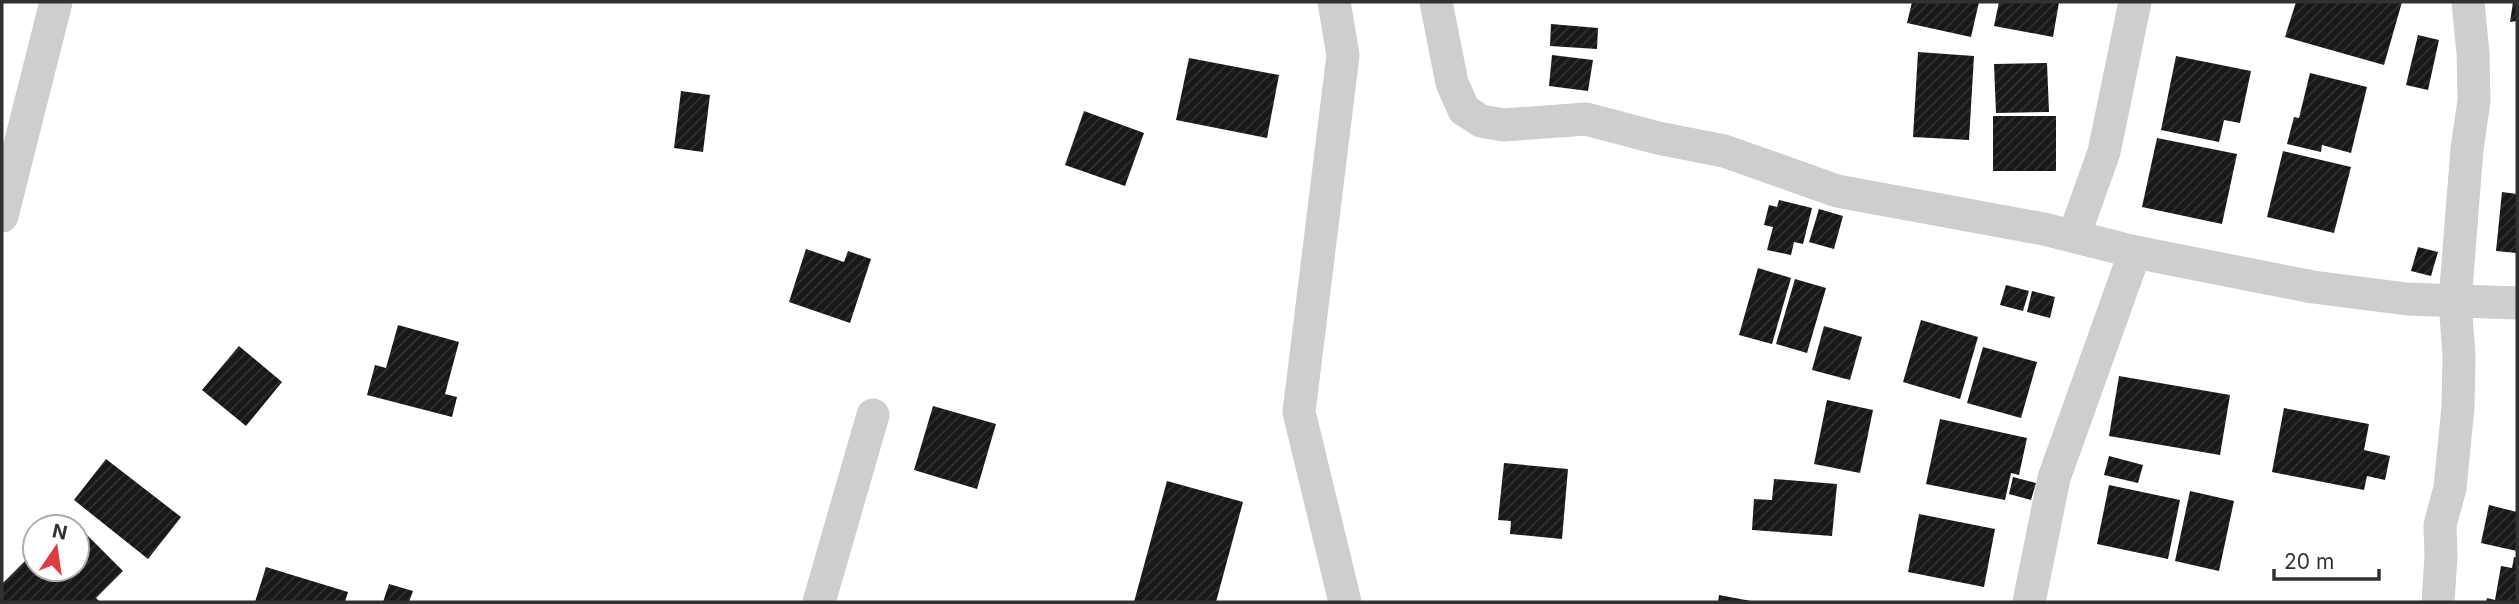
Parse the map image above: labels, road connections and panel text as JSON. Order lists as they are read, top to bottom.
{
  "scale_bar": "20 m",
  "north": "top"
}
